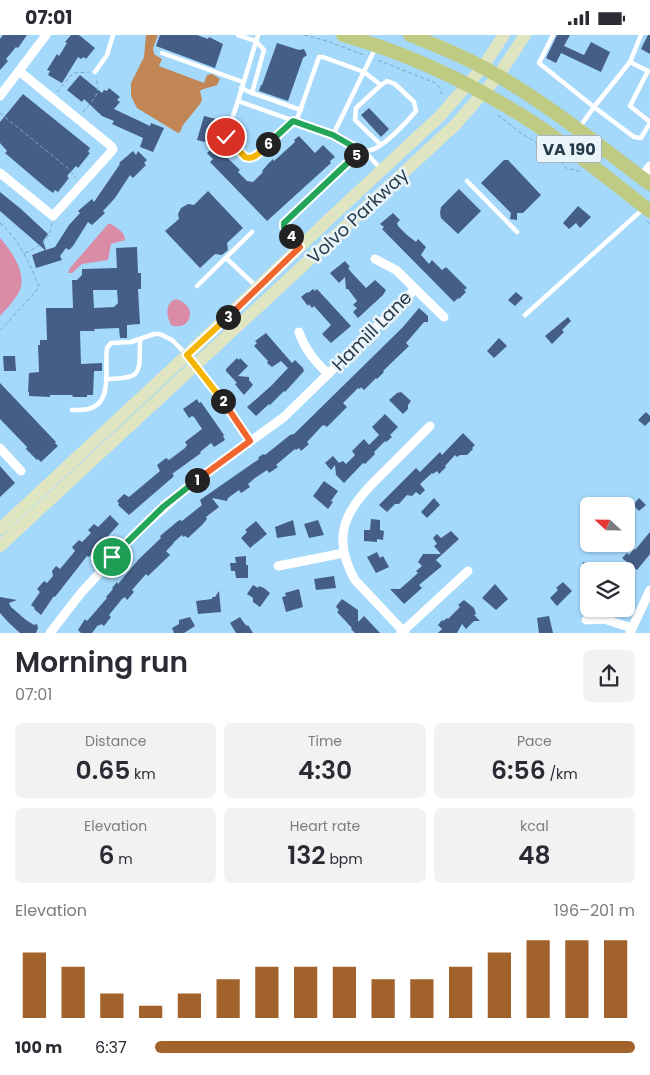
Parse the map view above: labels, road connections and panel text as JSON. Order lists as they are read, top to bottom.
{
  "streets": {
    "main road": ["VA 190", "Volvo Parkway"],
    "street": ["Hamill Lane"]
  },
  "crossings": [
    ["VA 190", "Volvo Parkway"]
  ],
  "north": "left",
  "page": {
    "status": "07:01",
    "pins": [
      "6",
      "5",
      "4",
      "3",
      "2",
      "1"
    ],
    "heading": ["Morning run", "07:01"],
    "stats": [
      ["Distance", "0.65 km"],
      ["Time", "4:30"],
      ["Pace", "6:56 /km"],
      ["Elevation", "6 m"],
      ["Heart rate", "132 bpm"],
      ["kcal", "48"]
    ],
    "chart": ["Elevation", "196–201 m"],
    "list": [
      {
        "name": "100 m",
        "note": "6:37"
      }
    ]
  }
}
